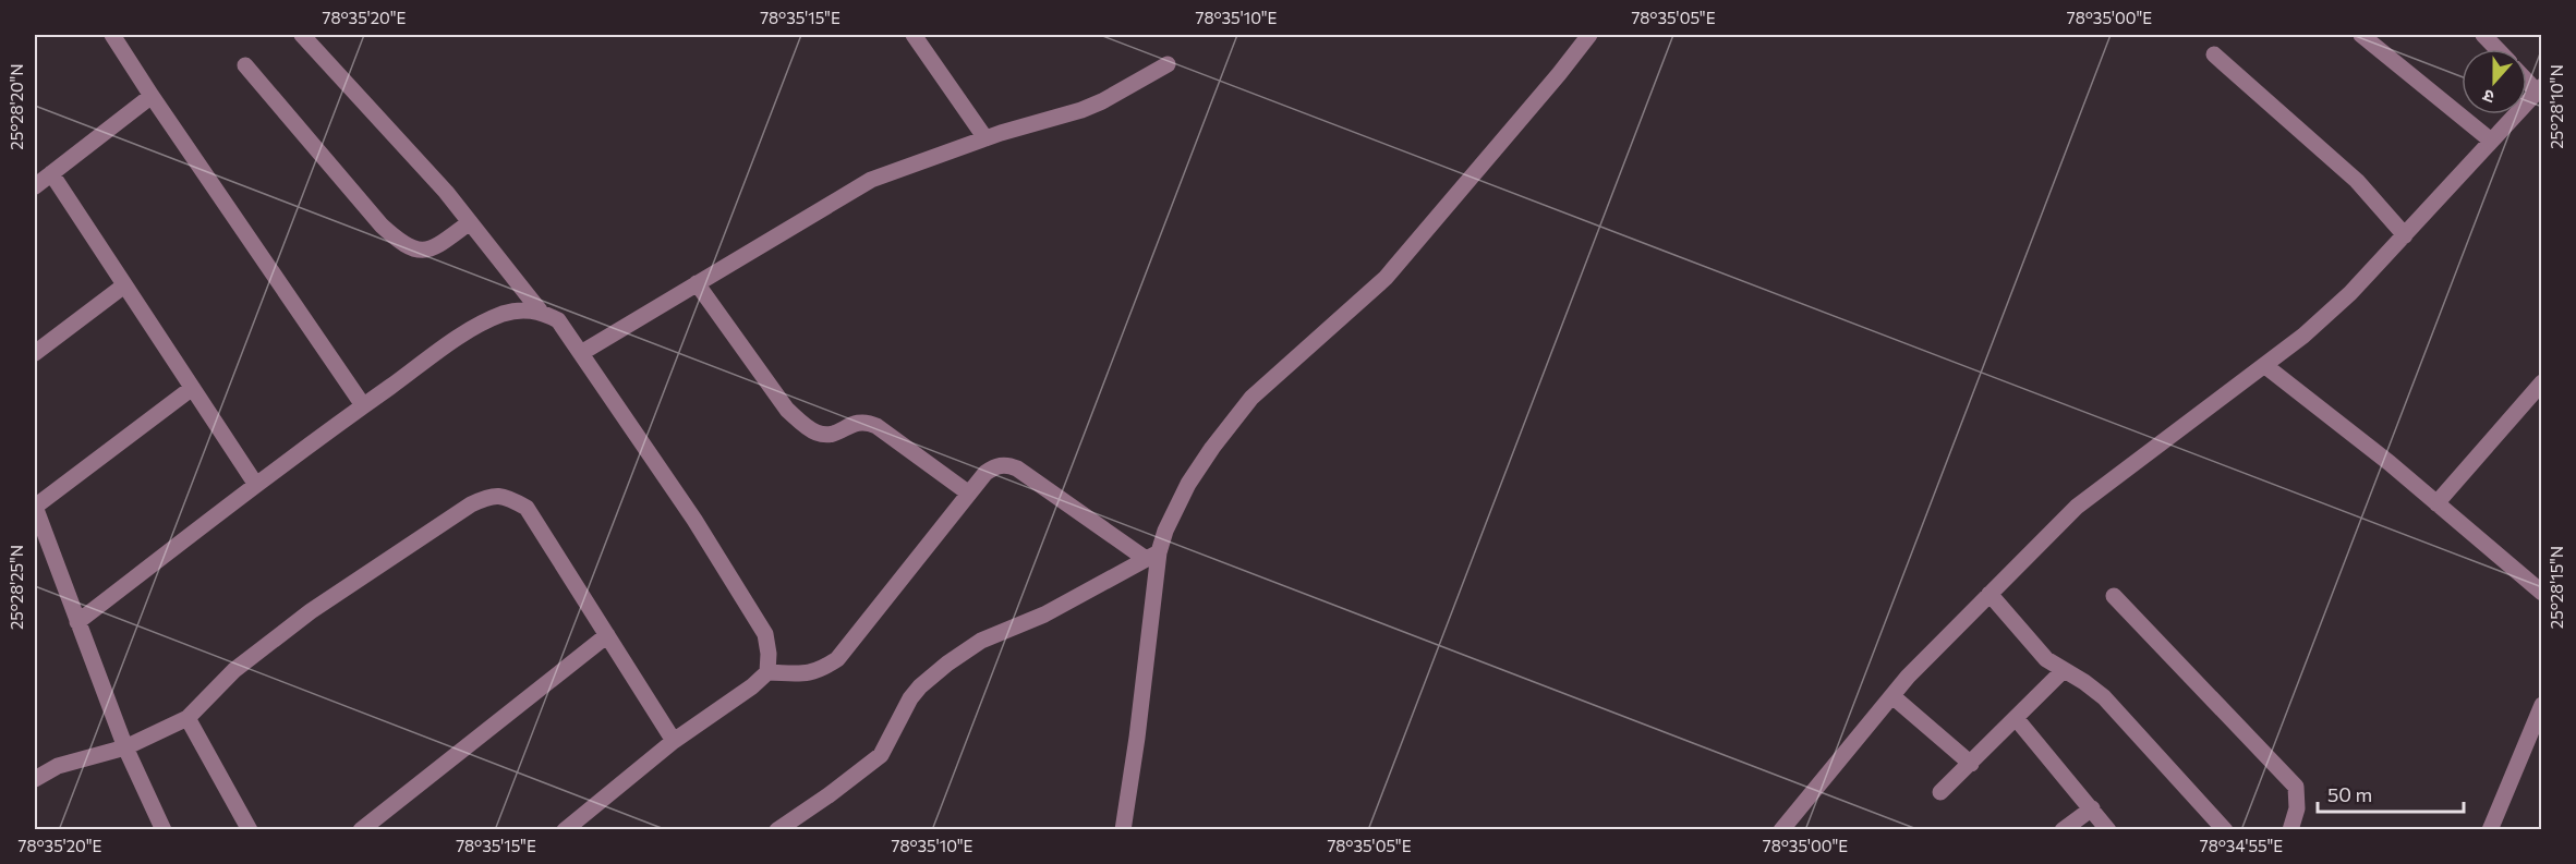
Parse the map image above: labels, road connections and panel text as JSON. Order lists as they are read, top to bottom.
{
  "scale_bar": "50 m",
  "north": "bottom",
  "coordinates": [
    "78°35'20\"E",
    "78°35'15\"E",
    "78°35'10\"E",
    "78°35'05\"E",
    "78°35'00\"E",
    "25°28'10\"N",
    "25°28'20\"N",
    "25°28'15\"N",
    "25°28'25\"N",
    "78°34'55\"E"
  ]
}
